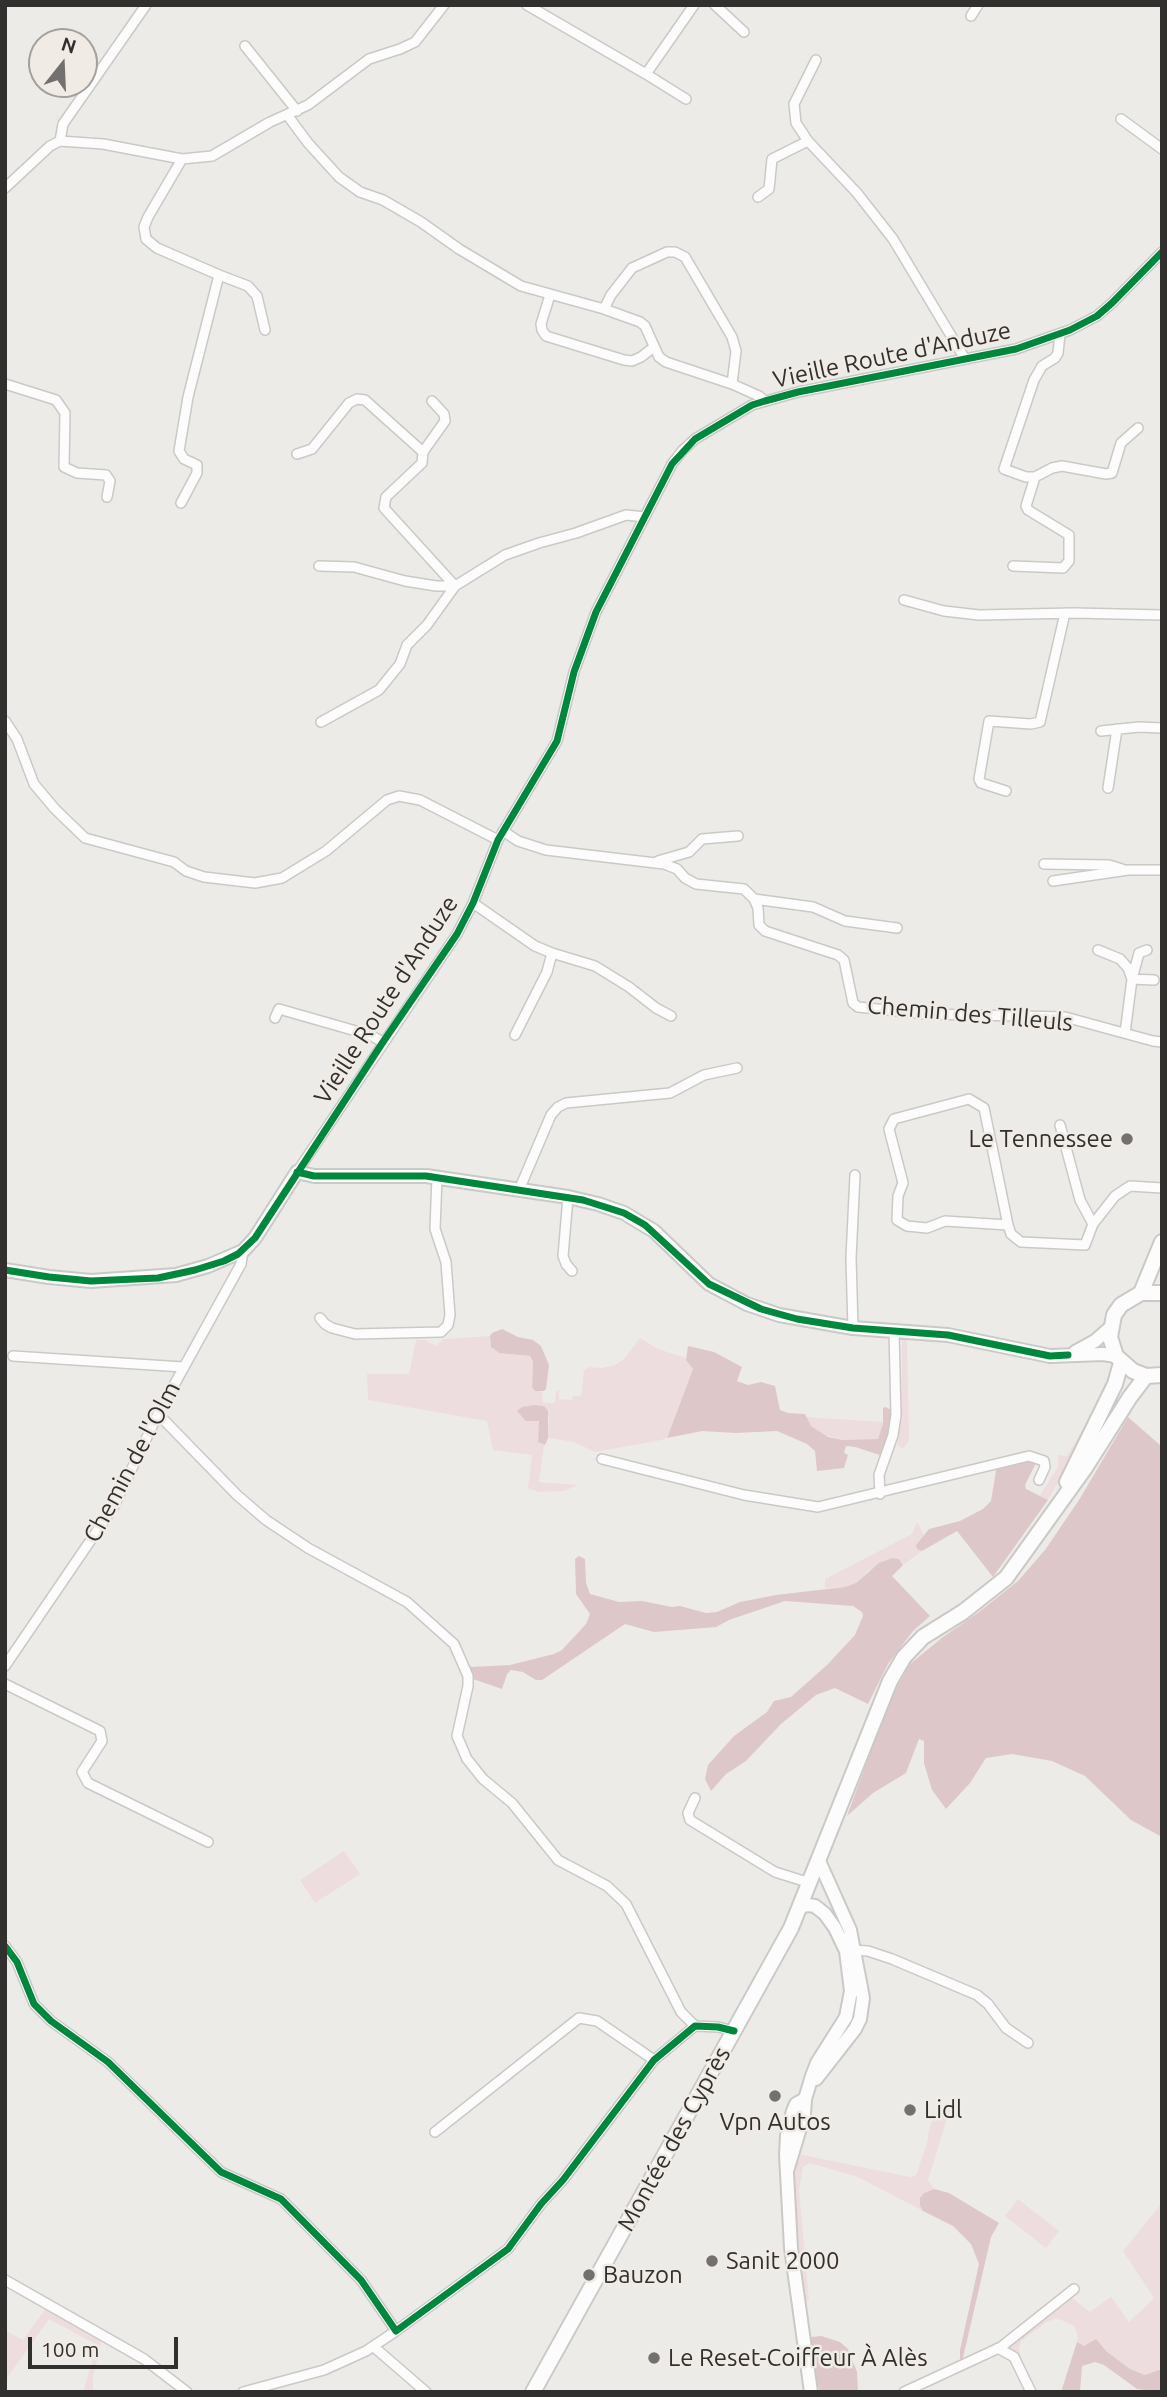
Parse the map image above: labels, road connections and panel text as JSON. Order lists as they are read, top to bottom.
{
  "streets": {
    "main road": ["Montée des Cyprès"],
    "street": ["Vieille Route d'Anduze", "Chemin des Tilleuls", "Chemin de l'Olm"]
  },
  "crossings": [
    ["Vieille Route d'Anduze", "Chemin de l'Olm"]
  ],
  "places": [
    "Le Tennessee",
    "Vpn Autos",
    "Lidl",
    "Sanit 2000",
    "Bauzon",
    "Le Reset-Coiffeur À Alès"
  ],
  "scale_bar": "100 m",
  "north": "top"
}
